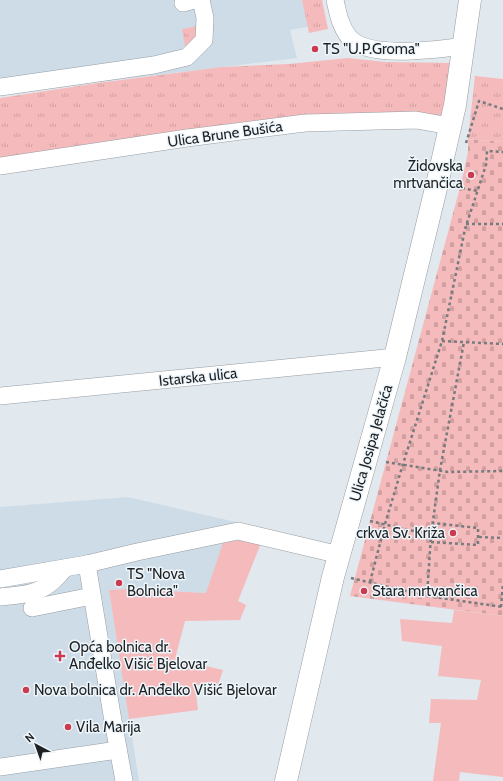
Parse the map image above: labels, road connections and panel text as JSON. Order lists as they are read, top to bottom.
{
  "streets": {
    "main road": ["Ulica Josipa Jelačića"],
    "street": ["Ulica Brune Bušića", "Istarska ulica"]
  },
  "crossings": [
    ["Ulica Brune Bušića", "Ulica Josipa Jelačića"],
    ["Istarska ulica", "Ulica Josipa Jelačića"]
  ],
  "places": {
    "other": [
      "TS \"U.P.Groma\"",
      "Židovska mrtvančica",
      "crkva Sv. Križa",
      "TS \"Nova Bolnica\"",
      "Stara mrtvančica",
      "Nova bolnica dr. Anđelko Višić Bjelovar",
      "Vila Marija"
    ],
    "health": ["Opća bolnica dr. Anđelko Višić Bjelovar"]
  },
  "north": "top left"
}
